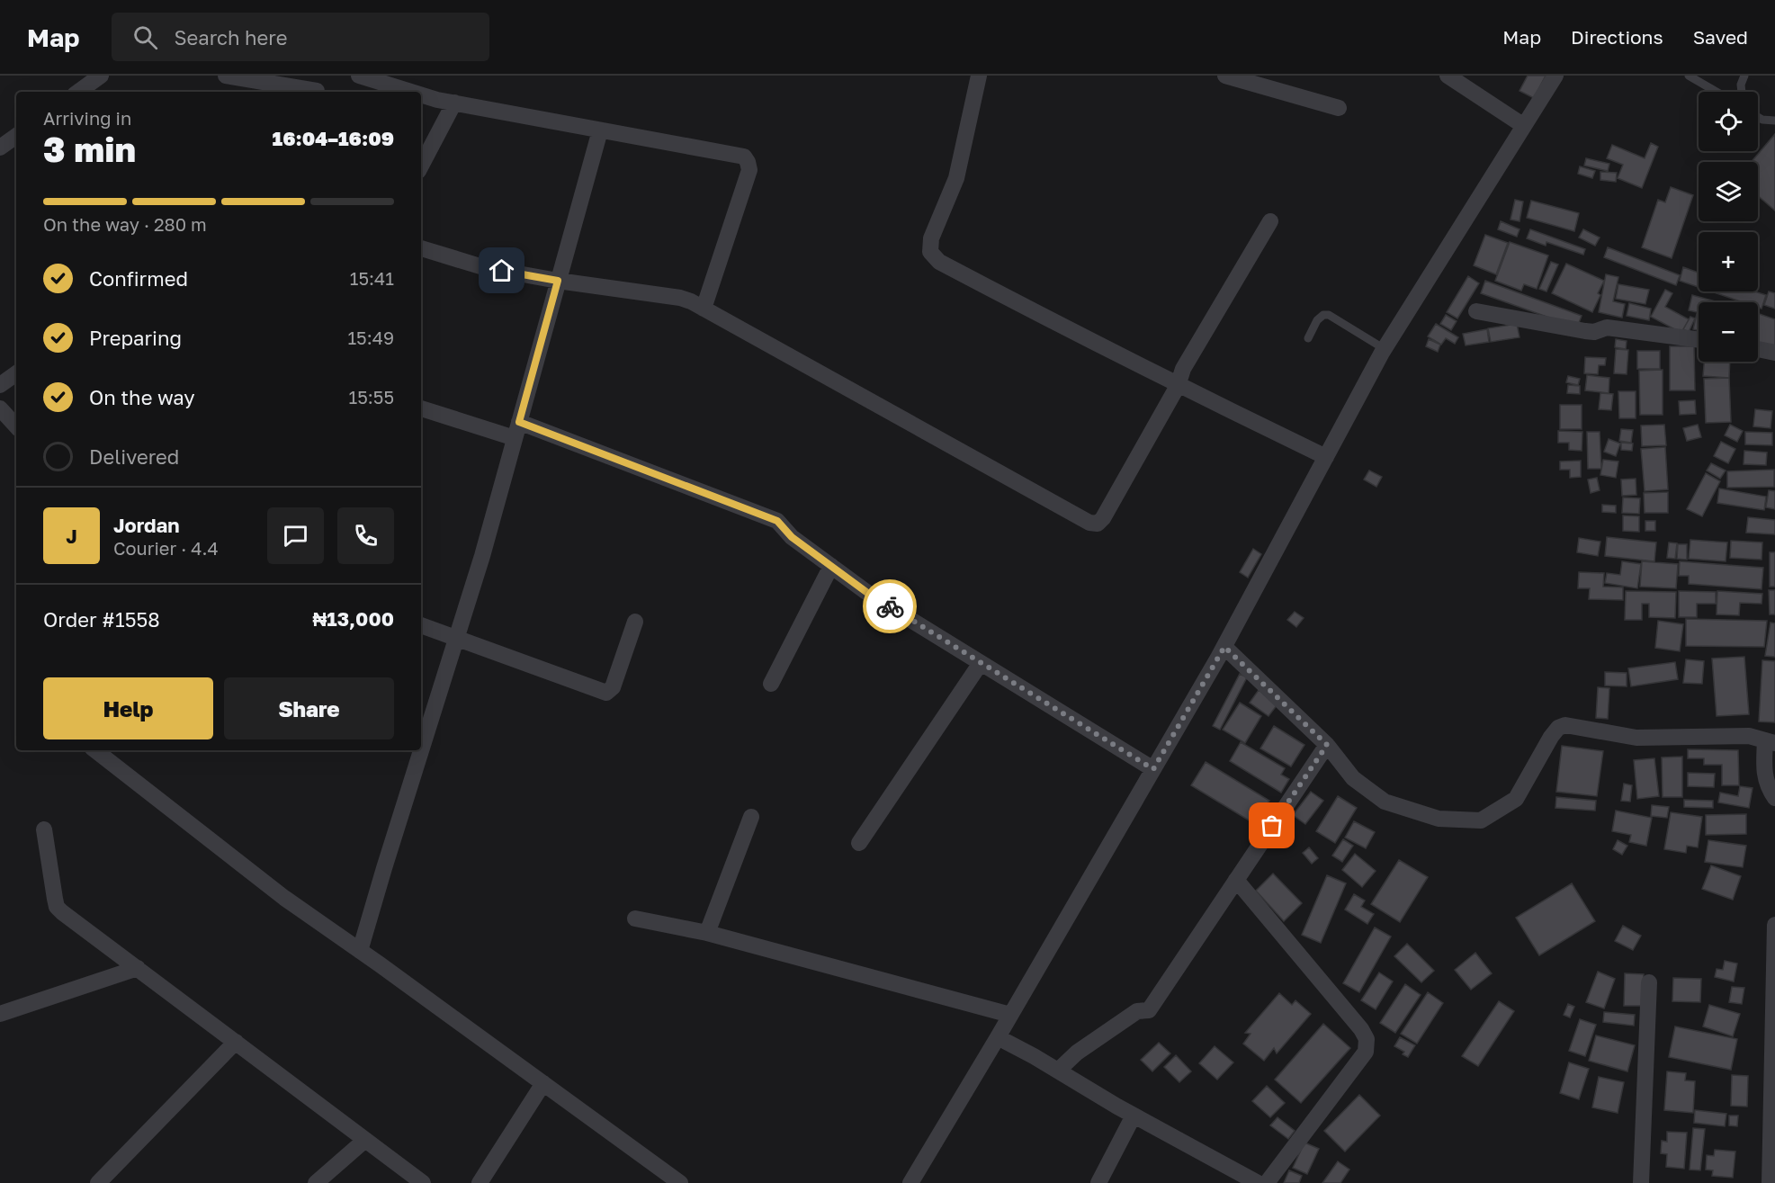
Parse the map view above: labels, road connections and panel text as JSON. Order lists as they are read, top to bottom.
{
  "page": {
    "header": "Map",
    "search": "Search here",
    "nav": ["Map", "Directions", "Saved"],
    "map_buttons": ["+", "−"],
    "heading": ["3 min", "Arriving in", "16:04–16:09"],
    "panel": [
      "Jordan",
      "Courier · 4.4",
      "Order #1558",
      "₦13,000"
    ],
    "bar": "On the way · 280 m",
    "list": [
      ["Confirmed", "15:41"],
      ["Preparing", "15:49"],
      ["On the way", "15:55"],
      "Delivered"
    ],
    "round": "J",
    "buttons": ["Help", "Share"]
  }
}
